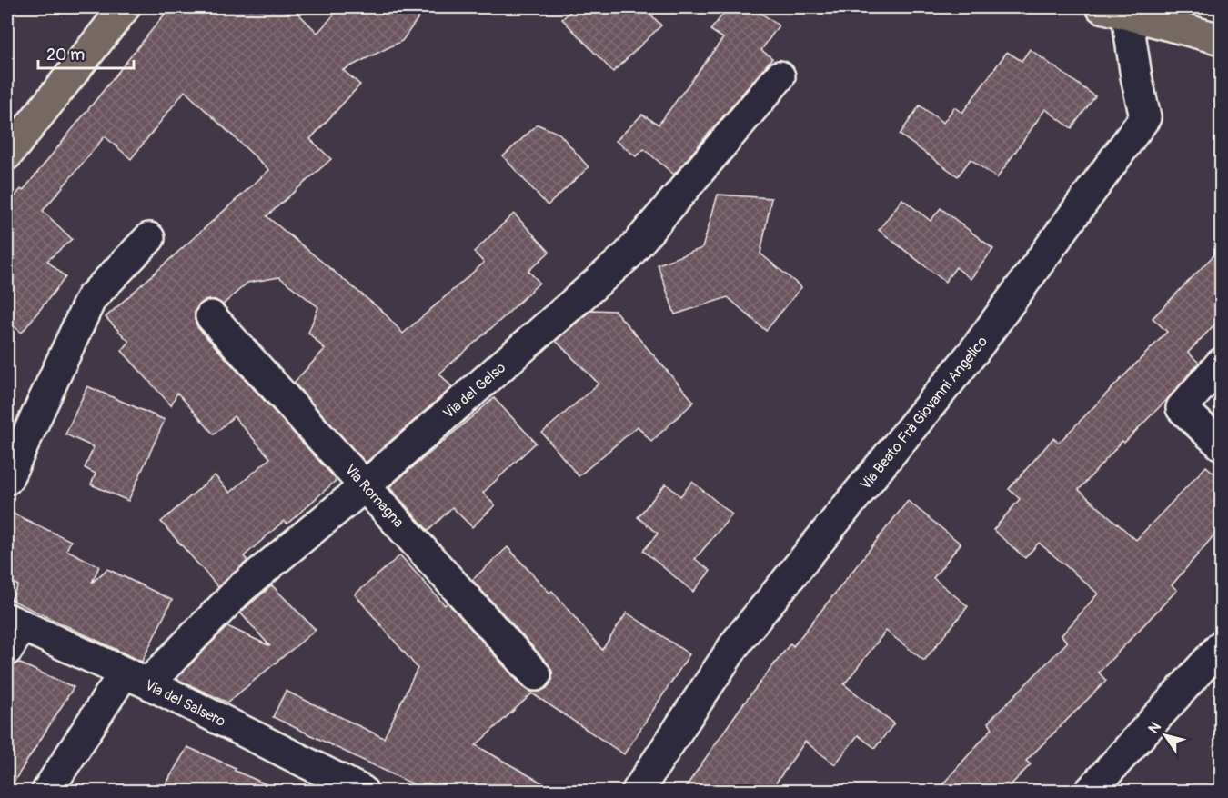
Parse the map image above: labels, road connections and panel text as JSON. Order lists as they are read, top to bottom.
{
  "streets": {
    "street": [
      "Via del Gelso",
      "Via Beato Frà Giovanni Angelico",
      "Via Romagna",
      "Via del Salsero"
    ]
  },
  "crossings": [
    ["Via del Gelso", "Via Romagna"],
    ["Via del Gelso", "Via del Salsero"]
  ],
  "scale_bar": "20 m",
  "north": "top left"
}
